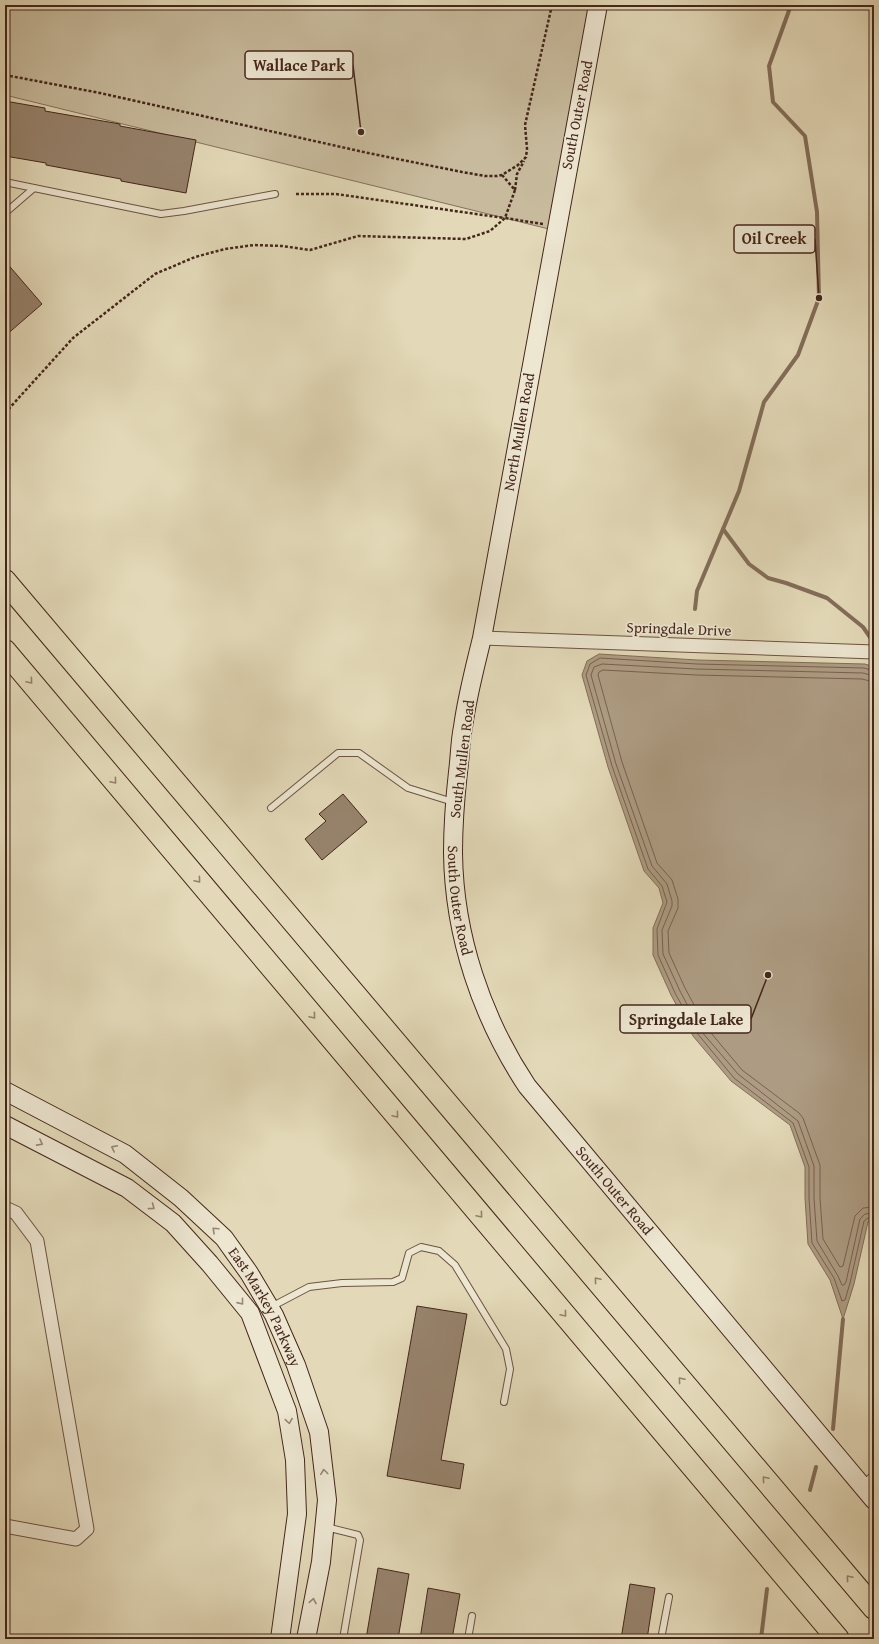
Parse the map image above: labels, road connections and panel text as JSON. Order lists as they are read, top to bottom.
{
  "streets": {
    "street": [
      "South Outer Road",
      "North Mullen Road",
      "Springdale Drive",
      "South Mullen Road",
      "East Markey Parkway"
    ]
  },
  "crossings": [
    ["South Outer Road", "North Mullen Road"],
    ["South Outer Road", "South Mullen Road"],
    ["North Mullen Road", "Springdale Drive"],
    ["North Mullen Road", "South Mullen Road"],
    ["Springdale Drive", "South Mullen Road"]
  ],
  "places": ["Wallace Park", "Oil Creek", "Springdale Lake"]
}
